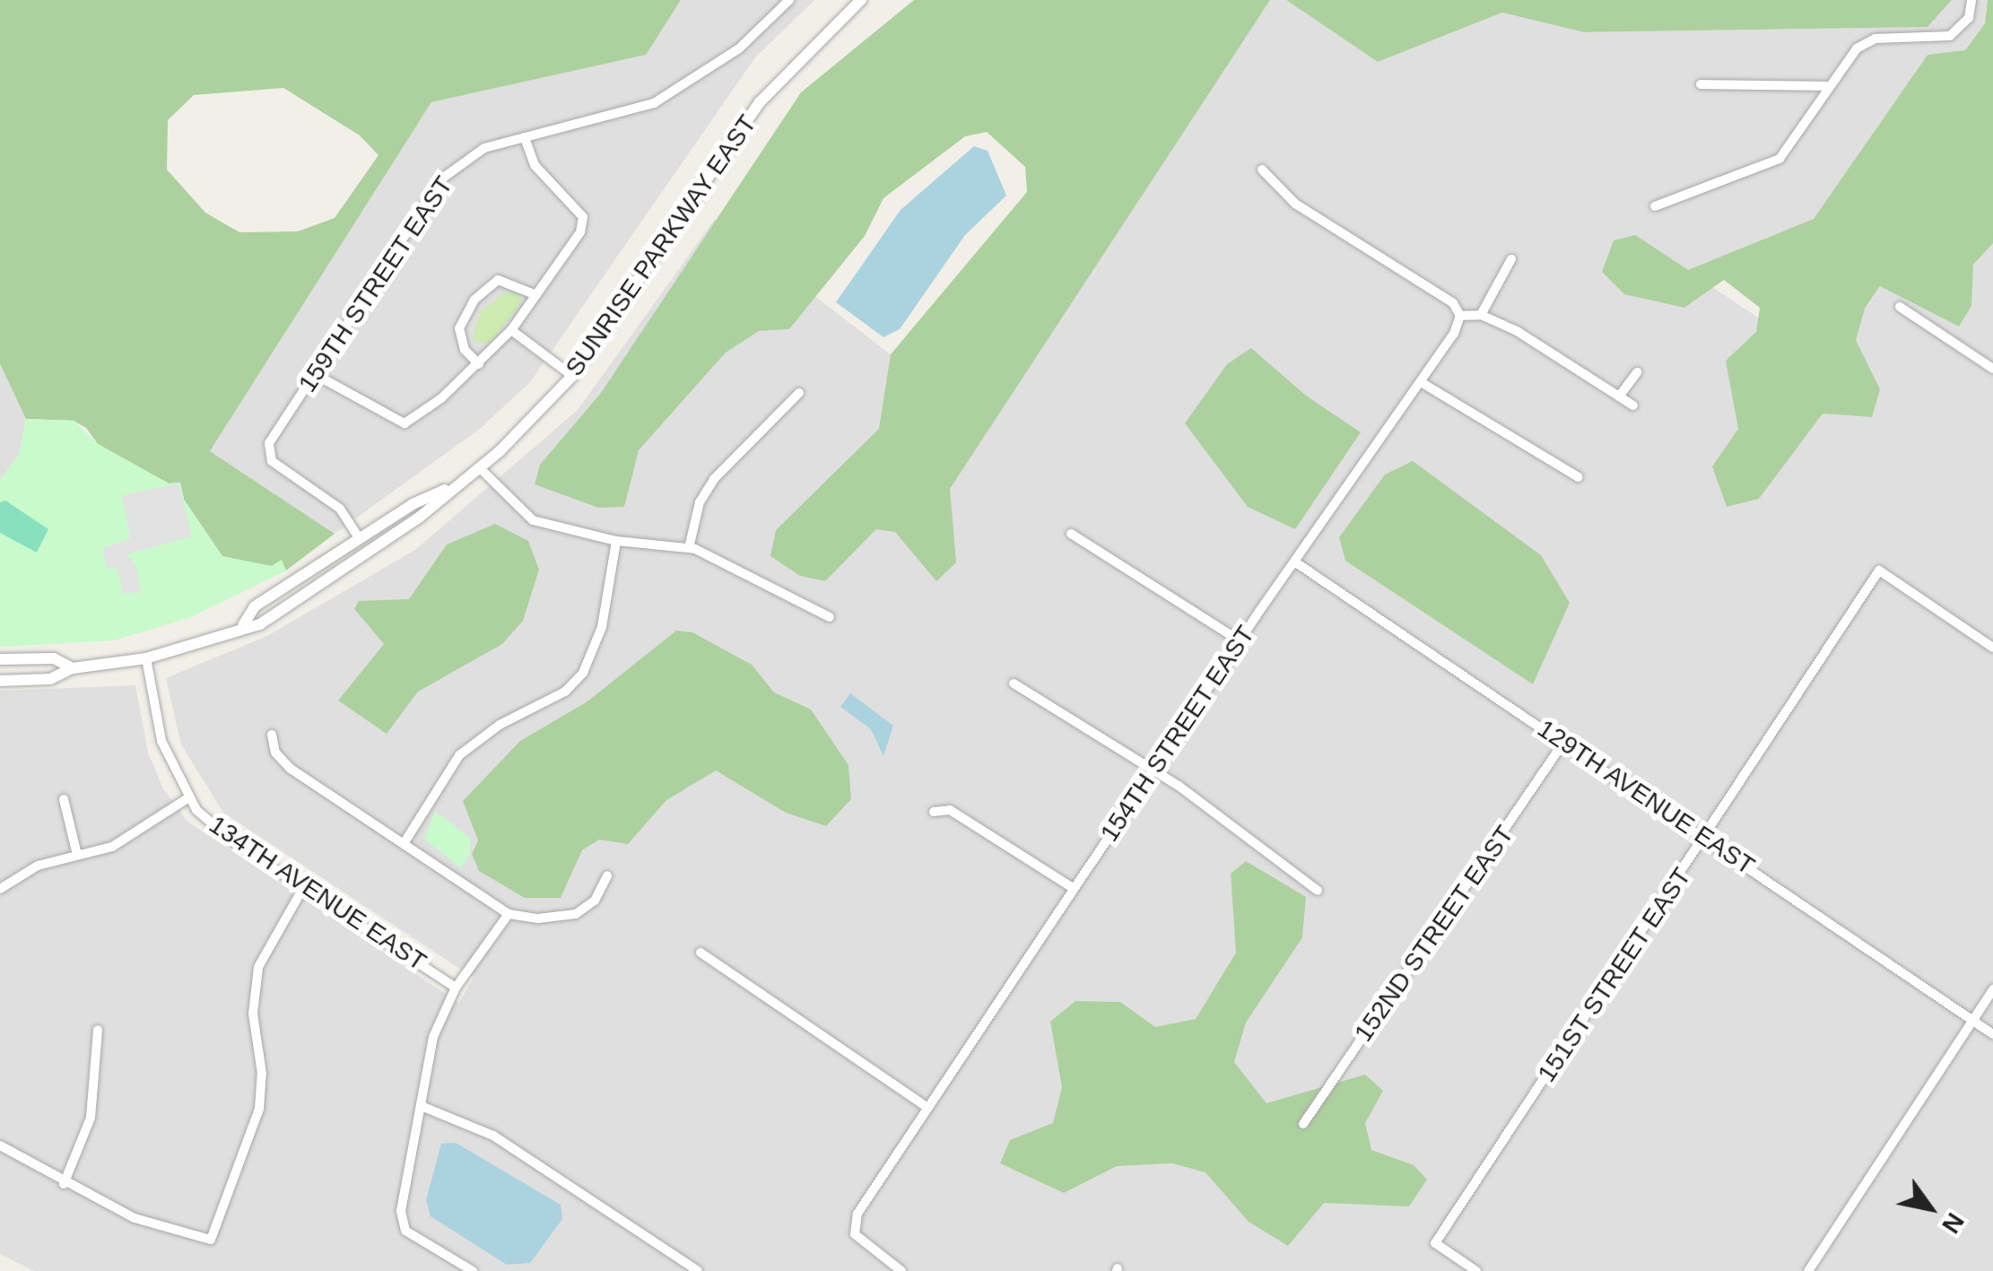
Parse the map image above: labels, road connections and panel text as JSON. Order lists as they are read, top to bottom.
{
  "streets": {
    "street": [
      "SUNRISE PARKWAY EAST",
      "159TH STREET EAST",
      "154TH STREET EAST",
      "129TH AVENUE EAST",
      "134TH AVENUE EAST",
      "152ND STREET EAST",
      "151ST STREET EAST"
    ]
  },
  "crossings": [
    ["SUNRISE PARKWAY EAST", "159TH STREET EAST"],
    ["SUNRISE PARKWAY EAST", "134TH AVENUE EAST"],
    ["154TH STREET EAST", "129TH AVENUE EAST"],
    ["129TH AVENUE EAST", "152ND STREET EAST"],
    ["129TH AVENUE EAST", "151ST STREET EAST"]
  ],
  "north": "bottom right"
}
